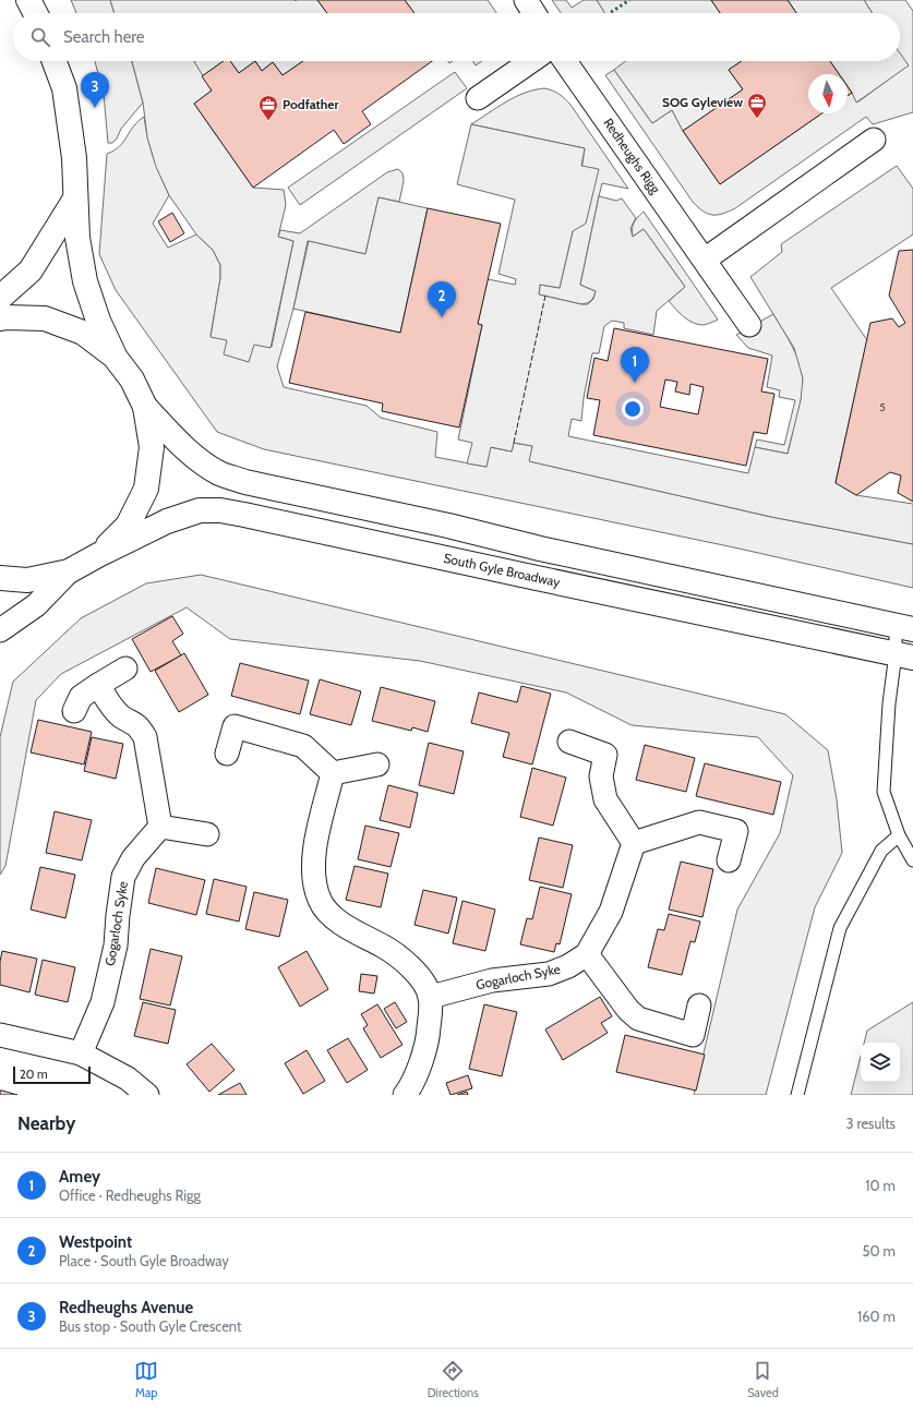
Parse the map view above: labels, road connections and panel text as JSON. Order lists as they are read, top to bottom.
{
  "streets": {
    "street": ["Redheughs Rigg", "South Gyle Broadway", "Gogarloch Syke"]
  },
  "places": {
    "office": ["SOG Gyleview", "Podfather"]
  },
  "house_numbers": ["5"],
  "scale_bar": "20 m",
  "north": "bottom",
  "page": {
    "search": "Search here",
    "pins": ["3", "2", "1"],
    "scale": "20 m",
    "heading": ["Nearby", "3 results"],
    "list": [
      {
        "mark": "1",
        "name": "Amey",
        "note": "Office · Redheughs Rigg",
        "value": "10 m"
      },
      {
        "mark": "2",
        "name": "Westpoint",
        "note": "Place · South Gyle Broadway",
        "value": "50 m"
      },
      {
        "mark": "3",
        "name": "Redheughs Avenue",
        "note": "Bus stop · South Gyle Crescent",
        "value": "160 m"
      }
    ],
    "nav": ["Map", "Directions", "Saved"]
  }
}
